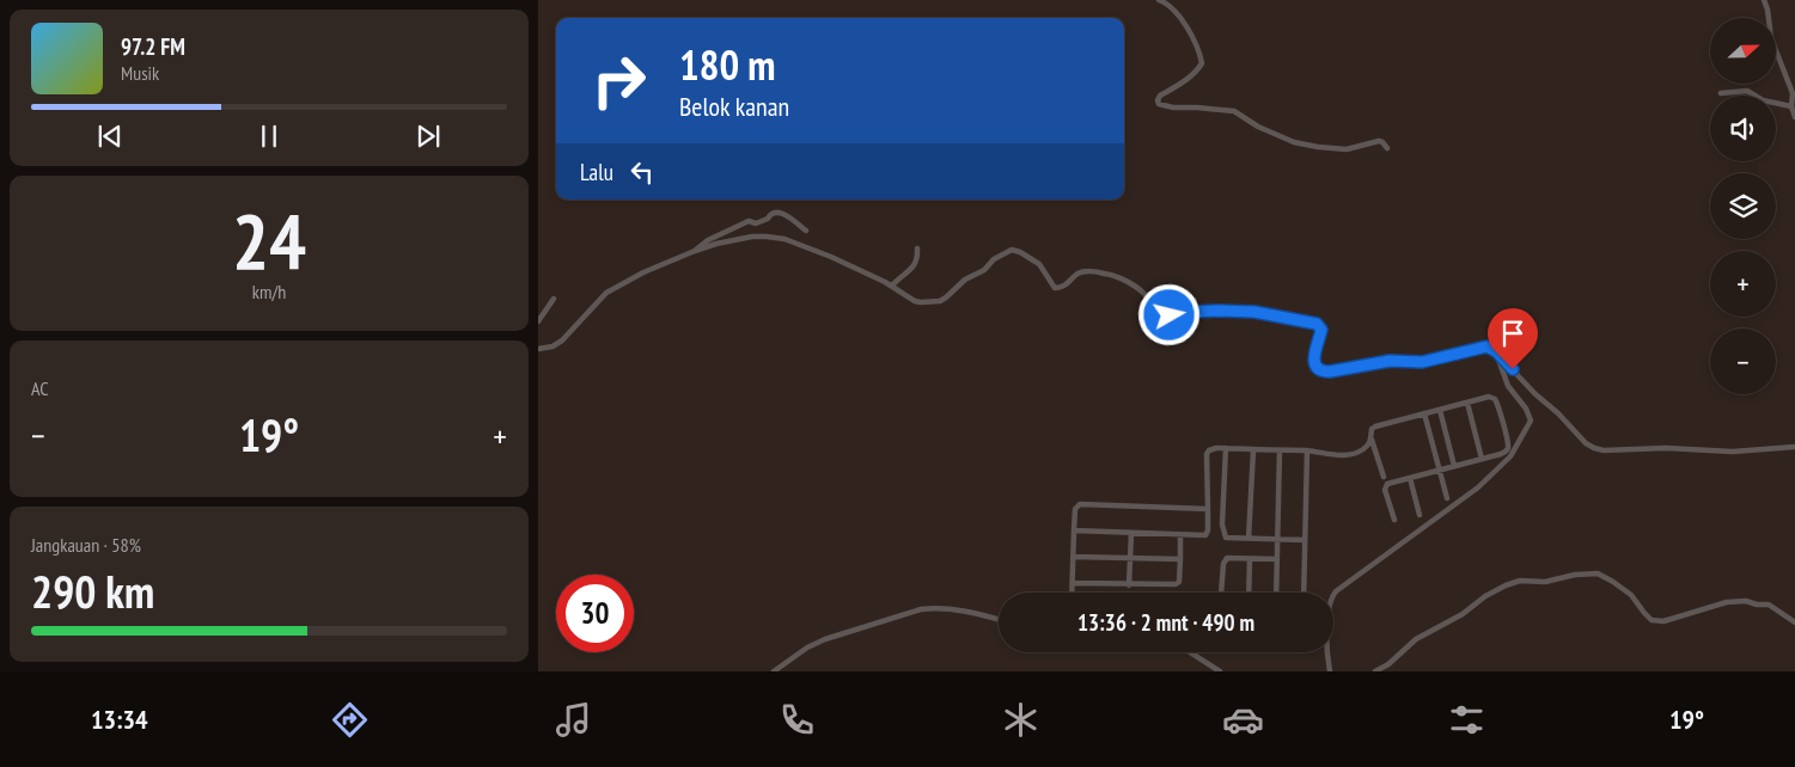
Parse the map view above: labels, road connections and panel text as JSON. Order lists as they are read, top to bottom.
{
  "north": "right",
  "page": {
    "map_buttons": ["+", "−"],
    "turn": ["180 m", "Belok kanan"],
    "song": ["97.2 FM", "Musik"],
    "then": "Lalu",
    "tile": [
      ["24", "km/h"],
      "AC",
      ["Jangkauan · 58%", "290 km"]
    ],
    "heat": ["−", "19°", "+"],
    "limit": "30",
    "trip": "13:36 · 2 mnt · 490 m",
    "tabs": ["13:34", "19°"]
  }
}
